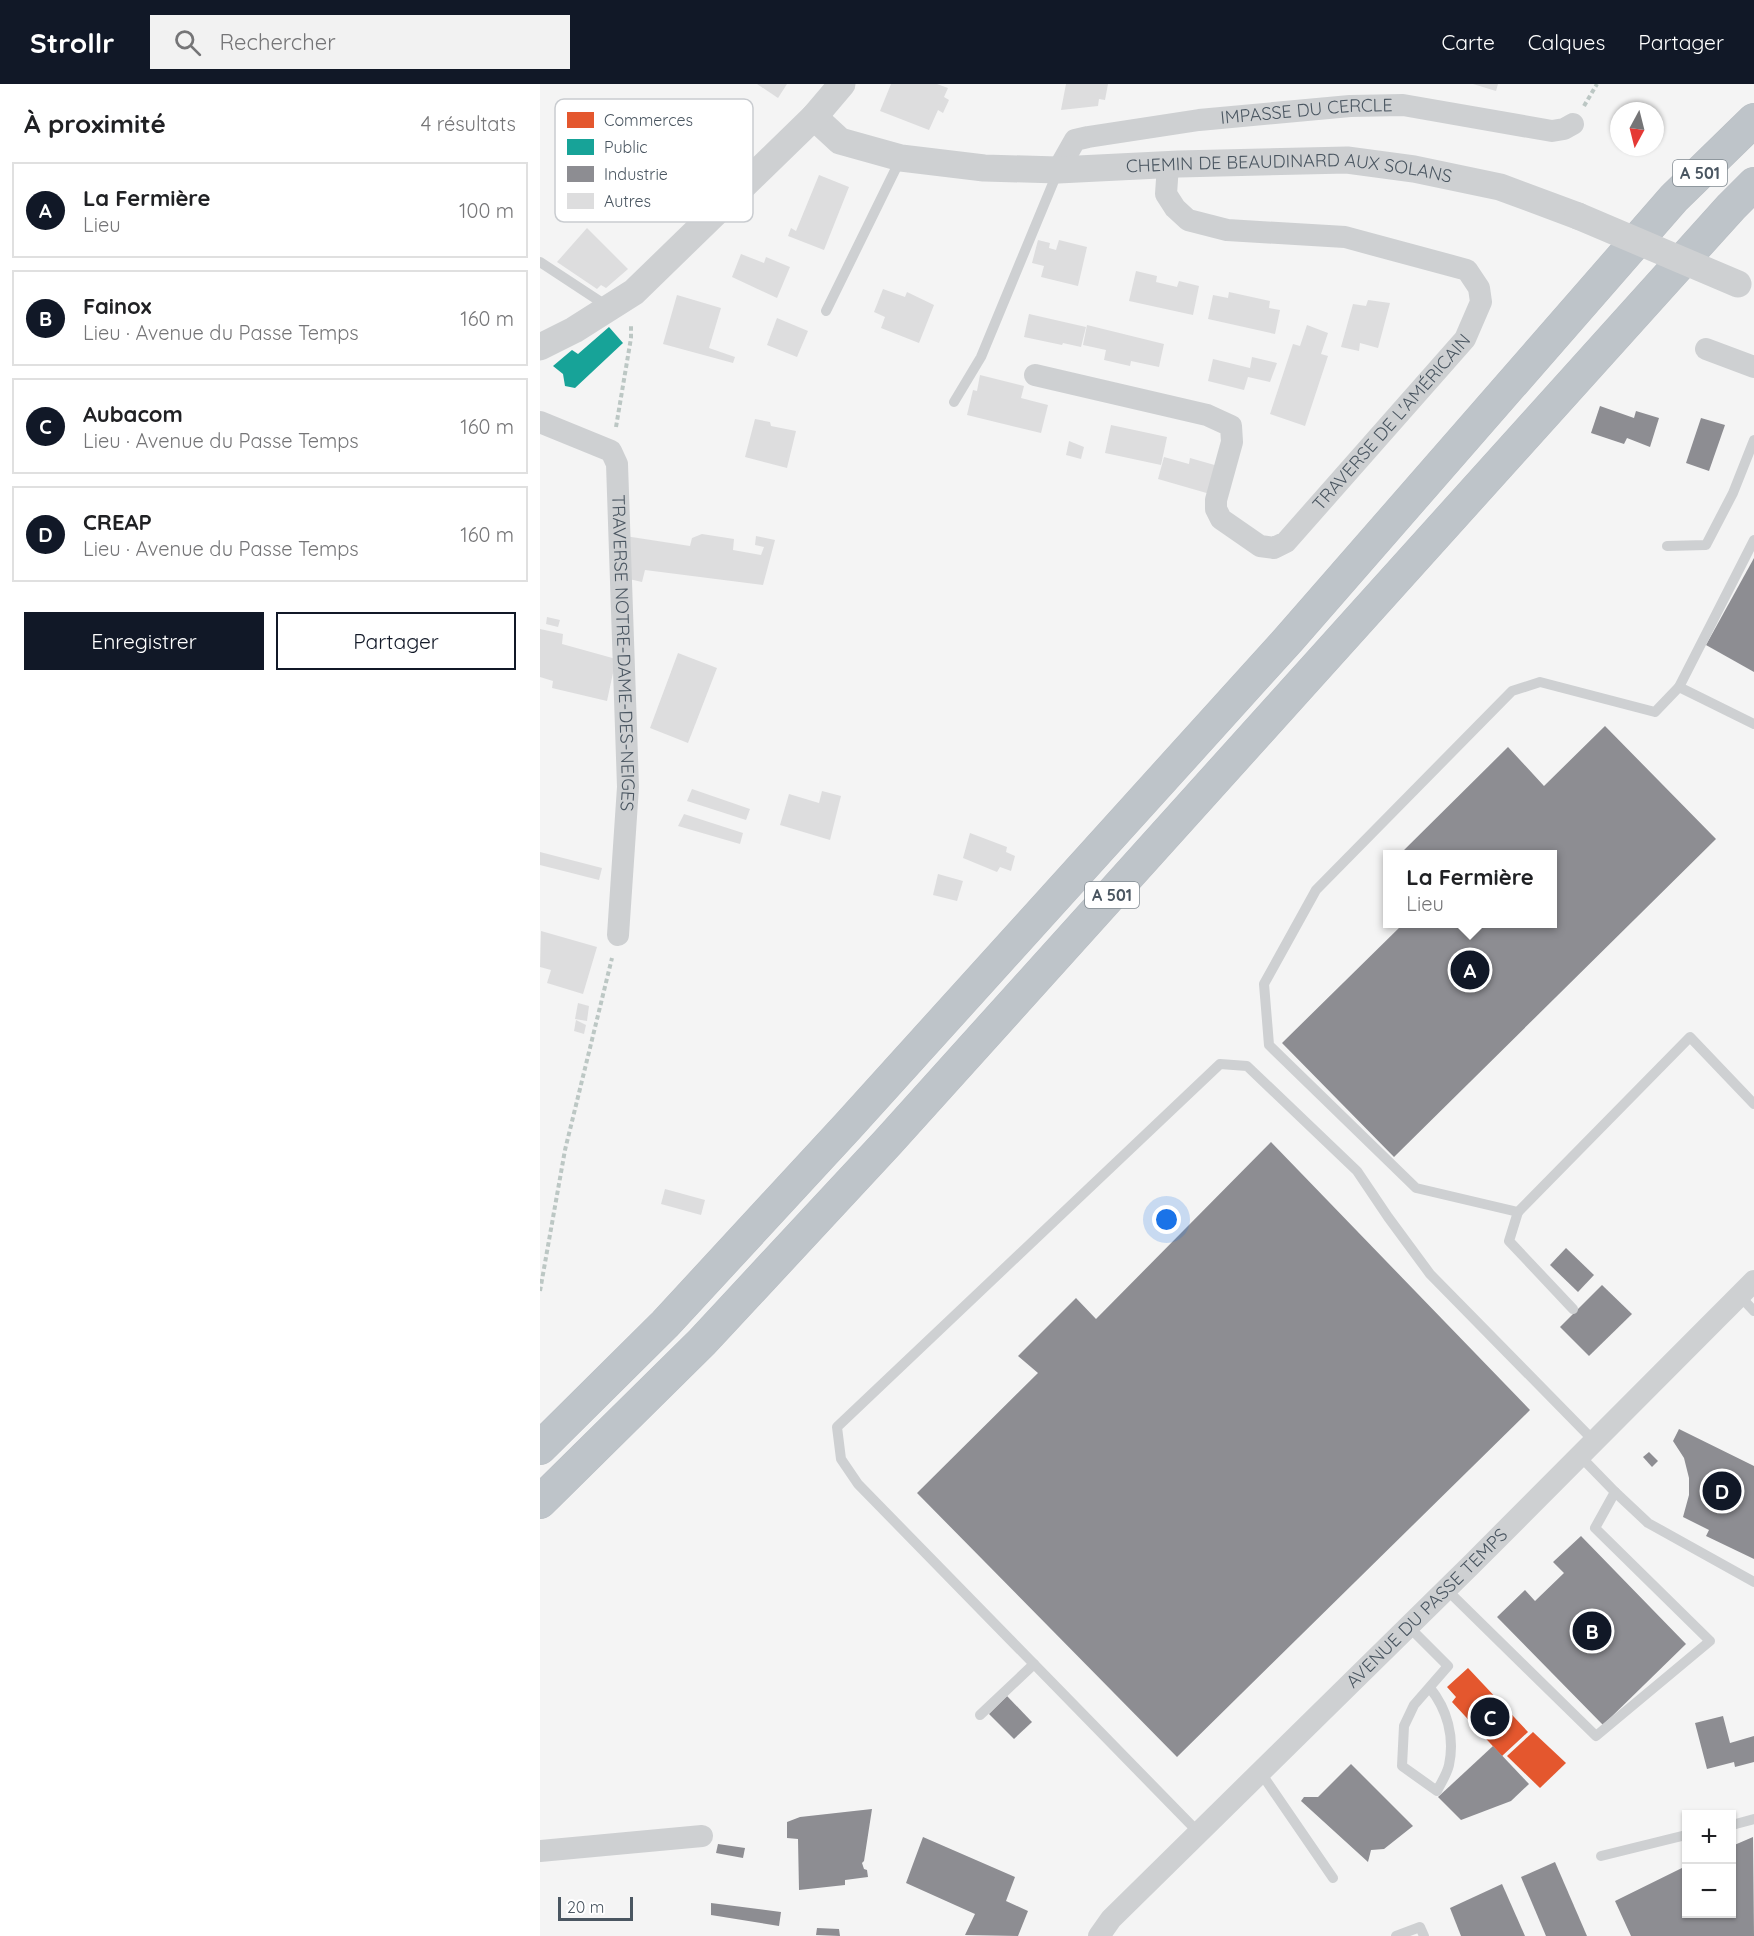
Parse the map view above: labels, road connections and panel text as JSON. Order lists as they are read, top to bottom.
{
  "streets": {
    "highway": ["A 501"],
    "street": [
      "IMPASSE DU CERCLE",
      "CHEMIN DE BEAUDINARD AUX SOLANS",
      "TRAVERSE DE L'AMÉRICAIN",
      "TRAVERSE NOTRE-DAME-DES-NEIGES",
      "AVENUE DU PASSE TEMPS"
    ]
  },
  "crossings": [
    ["IMPASSE DU CERCLE", "CHEMIN DE BEAUDINARD AUX SOLANS"],
    ["CHEMIN DE BEAUDINARD AUX SOLANS", "TRAVERSE DE L'AMÉRICAIN"]
  ],
  "legend": [
    "Commerces",
    "Public",
    "Industrie",
    "Autres"
  ],
  "scale_bar": "20 m",
  "north": "bottom",
  "page": {
    "header": "Strollr",
    "search": "Rechercher",
    "nav": ["Carte", "Calques", "Partager"],
    "heading": ["À proximité", "4 résultats"],
    "list": [
      {
        "mark": "A",
        "name": "La Fermière",
        "note": "Lieu",
        "value": "100 m"
      },
      {
        "mark": "B",
        "name": "Fainox",
        "note": "Lieu · Avenue du Passe Temps",
        "value": "160 m"
      },
      {
        "mark": "C",
        "name": "Aubacom",
        "note": "Lieu · Avenue du Passe Temps",
        "value": "160 m"
      },
      {
        "mark": "D",
        "name": "CREAP",
        "note": "Lieu · Avenue du Passe Temps",
        "value": "160 m"
      }
    ],
    "buttons": ["Enregistrer", "Partager"],
    "popup": ["La Fermière", "Lieu"],
    "pins": [
      "A",
      "D",
      "B",
      "C"
    ],
    "map_buttons": ["+", "−"],
    "scale": "20 m"
  }
}
